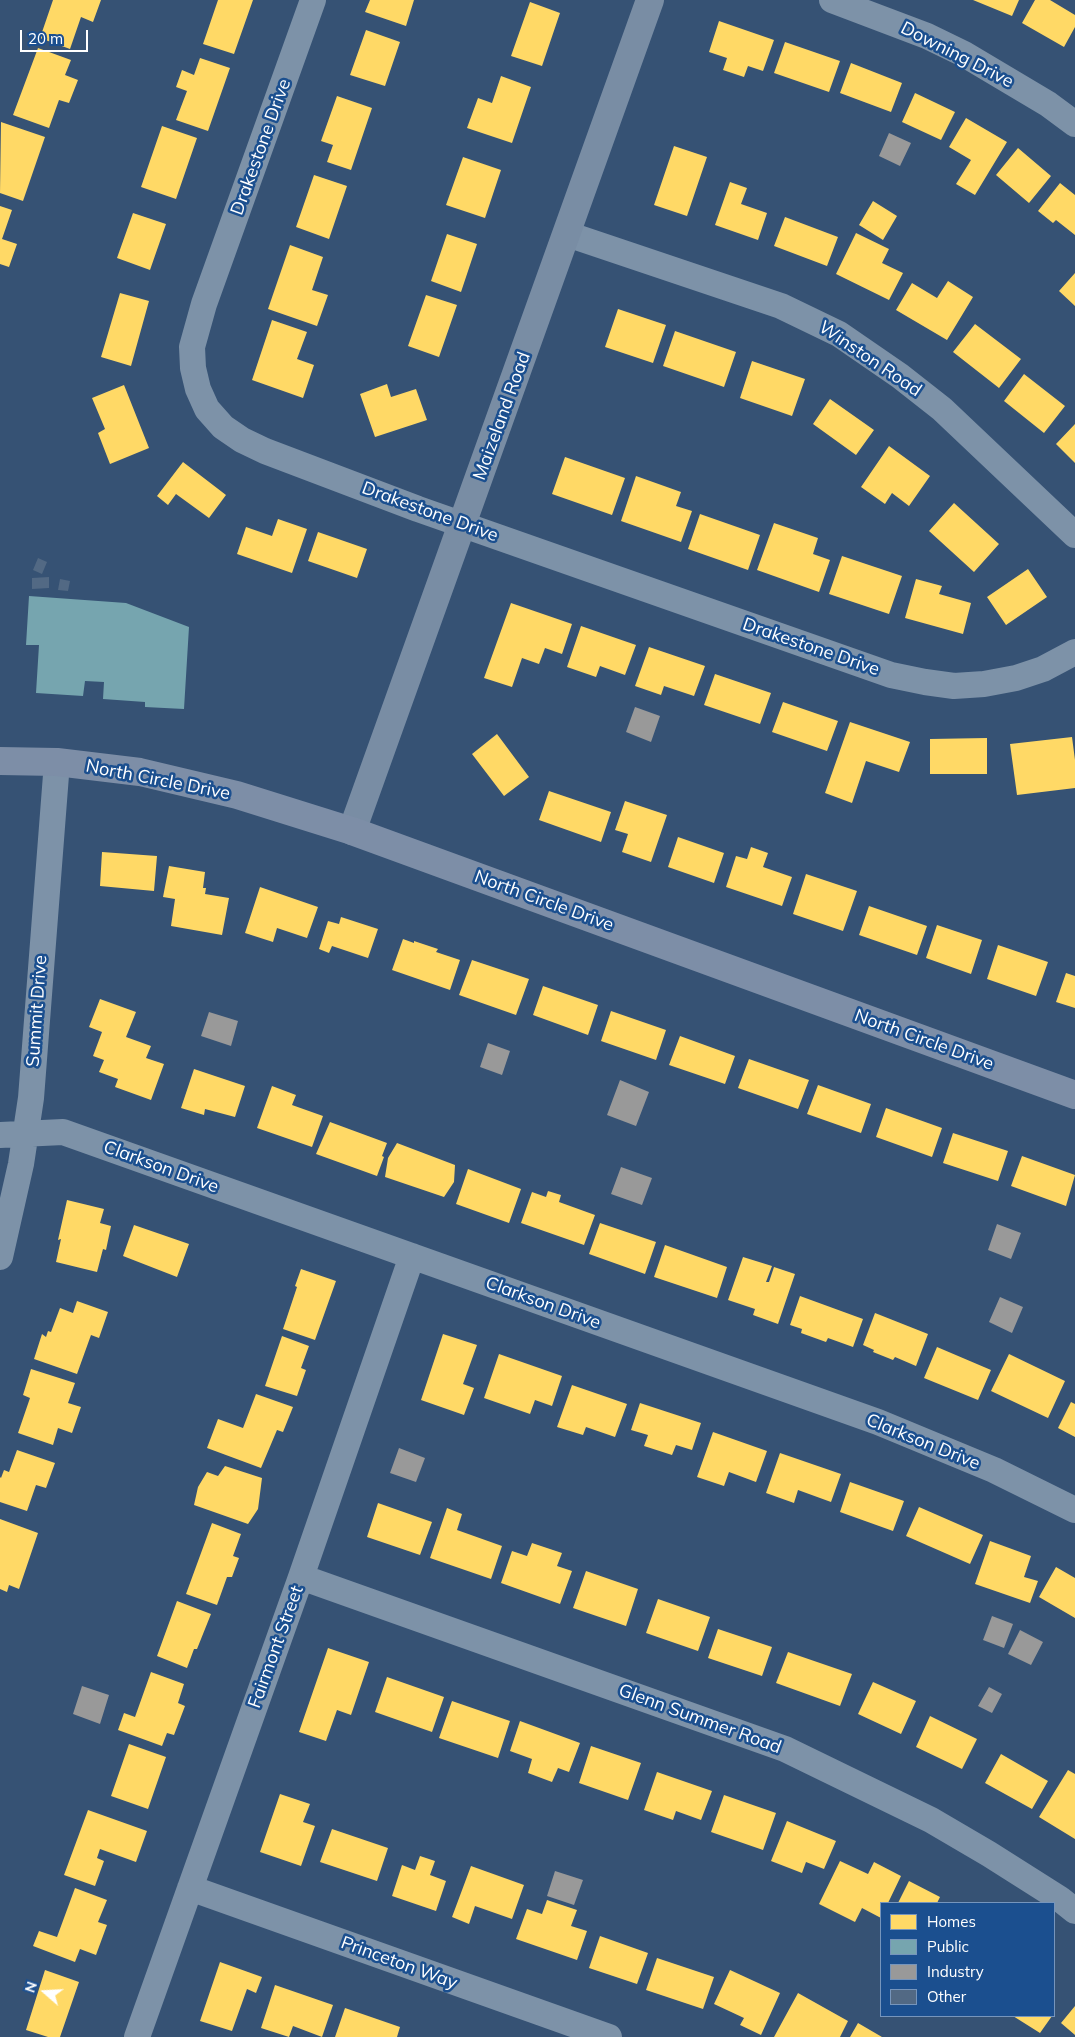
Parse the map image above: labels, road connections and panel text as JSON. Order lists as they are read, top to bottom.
{
  "streets": {
    "main road": ["Maizeland Road", "North Circle Drive"],
    "street": [
      "Downing Drive",
      "Drakestone Drive",
      "Winston Road",
      "Summit Drive",
      "Clarkson Drive",
      "Fairmont Street",
      "Glenn Summer Road",
      "Princeton Way"
    ]
  },
  "crossings": [
    ["Drakestone Drive", "Maizeland Road"],
    ["Winston Road", "Maizeland Road"],
    ["Maizeland Road", "North Circle Drive"],
    ["North Circle Drive", "Summit Drive"],
    ["Summit Drive", "Clarkson Drive"],
    ["Clarkson Drive", "Fairmont Street"],
    ["Fairmont Street", "Glenn Summer Road"],
    ["Fairmont Street", "Princeton Way"]
  ],
  "legend": [
    "Homes",
    "Public",
    "Industry",
    "Other"
  ],
  "scale_bar": "20 m",
  "north": "left"
}
